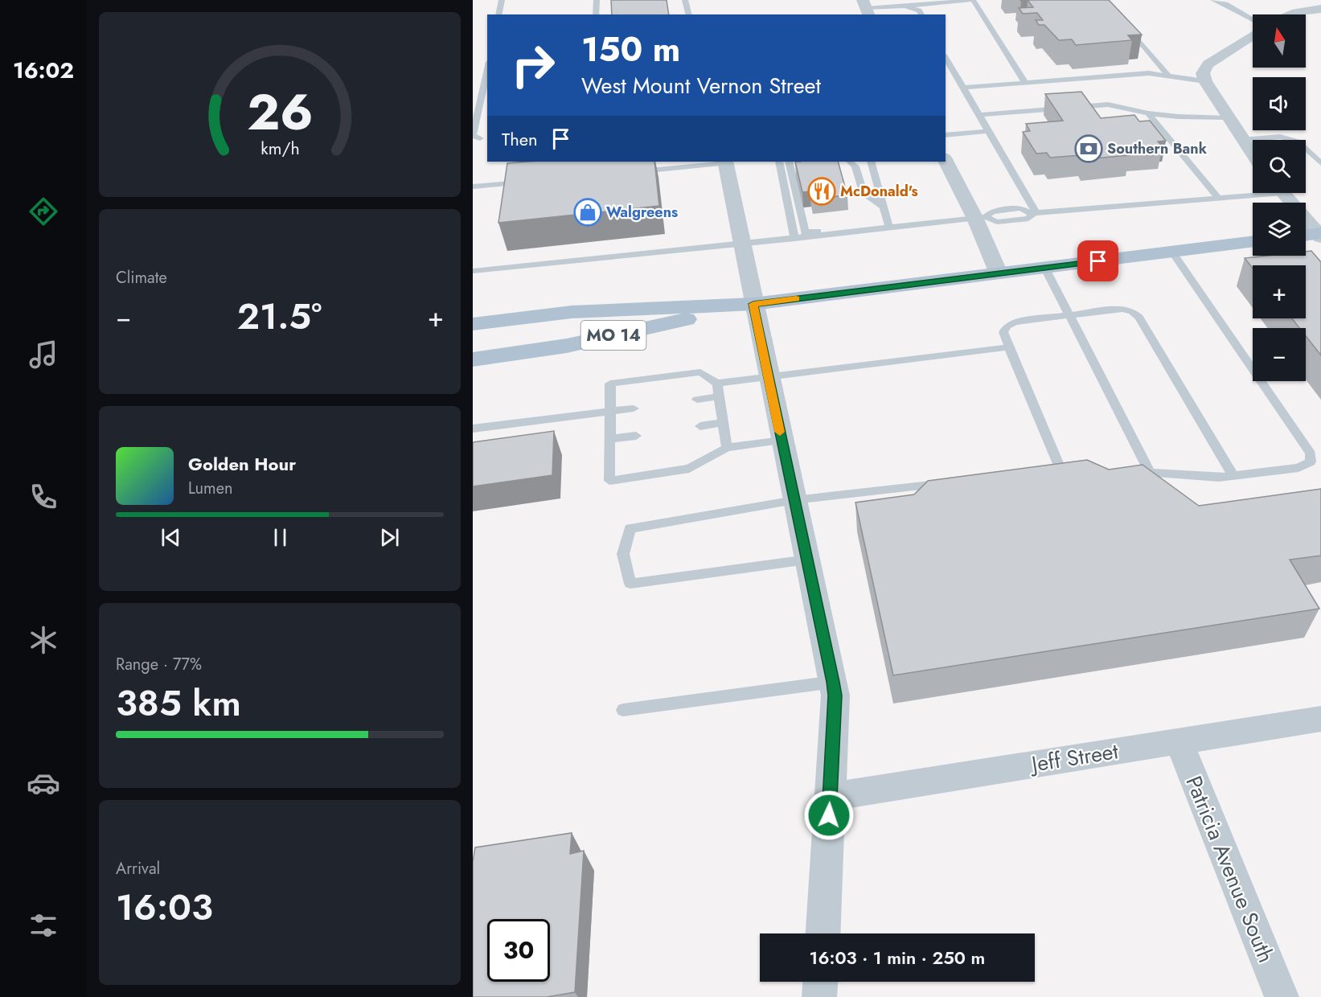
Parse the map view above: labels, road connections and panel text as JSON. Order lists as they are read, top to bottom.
{
  "streets": {
    "main road": ["MO 14"],
    "street": ["Jeff Street", "Patricia Avenue South"]
  },
  "crossings": [
    ["Jeff Street", "Patricia Avenue South"]
  ],
  "places": {
    "bank": ["Southern Bank"],
    "restaurant": ["McDonald's"],
    "shop": ["Walgreens"]
  },
  "north": "top",
  "page": {
    "tabs": "16:02",
    "map_buttons": ["+", "−"],
    "turn": ["150 m", "West Mount Vernon Street"],
    "then": "Then",
    "tile": [
      "Climate",
      ["Range · 77%", "385 km"],
      ["Arrival", "16:03"]
    ],
    "heat": ["−", "21.5°", "+"],
    "song": ["Golden Hour", "Lumen"],
    "limit": "30",
    "trip": "16:03 · 1 min · 250 m",
    "gauge": ["26", "km/h"]
  }
}
